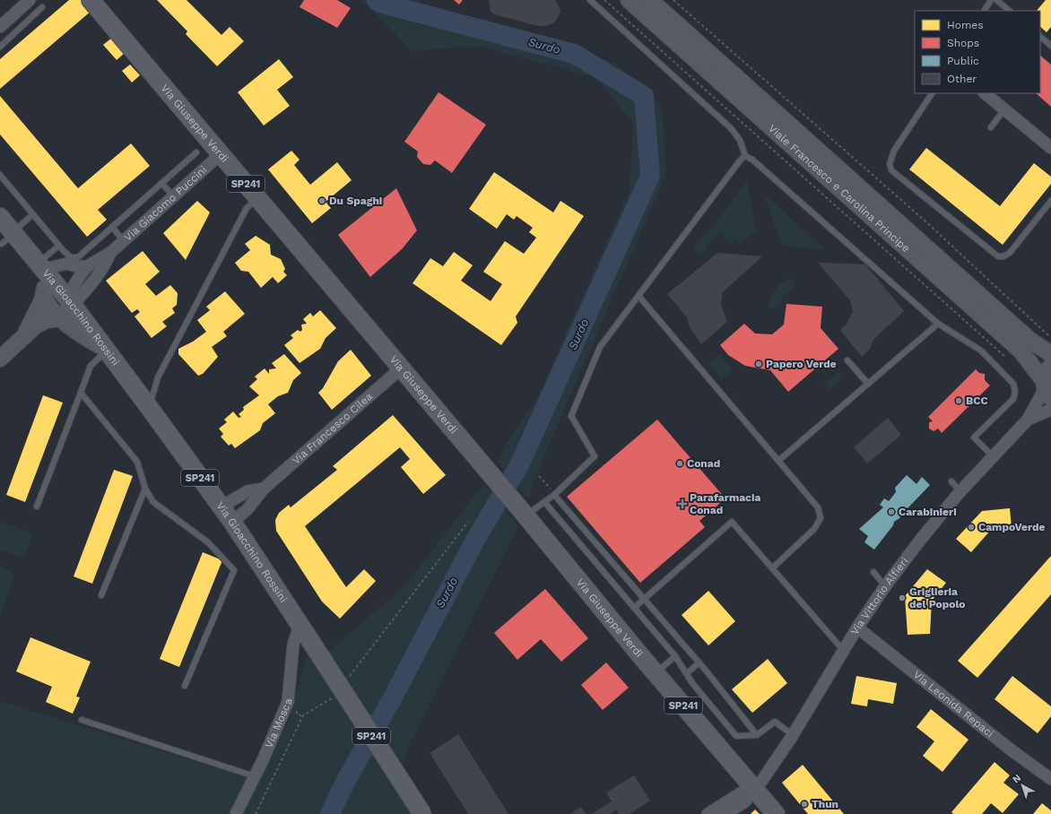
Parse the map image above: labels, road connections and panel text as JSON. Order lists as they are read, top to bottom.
{
  "streets": {
    "main road": ["Via Giuseppe Verdi", "SP241", "Via Gioacchino Rossini"],
    "street": [
      "Viale Francesco e Carolina Principe",
      "Via Giacomo Puccini",
      "Via Francesco Cilea",
      "Via Vittorio Alfieri",
      "Via Leonida Repaci",
      "Via Mosca"
    ]
  },
  "crossings": [
    ["Via Giuseppe Verdi", "SP241"],
    ["Via Giuseppe Verdi", "Via Giacomo Puccini"],
    ["Via Giuseppe Verdi", "Via Francesco Cilea"],
    ["Via Giuseppe Verdi", "Via Vittorio Alfieri"],
    ["SP241", "Via Vittorio Alfieri"],
    ["Viale Francesco e Carolina Principe", "Via Vittorio Alfieri"],
    ["Via Giacomo Puccini", "Via Gioacchino Rossini"],
    ["Via Gioacchino Rossini", "Via Francesco Cilea"],
    ["Via Gioacchino Rossini", "Via Mosca"],
    ["Via Vittorio Alfieri", "Via Leonida Repaci"]
  ],
  "water": ["Surdo"],
  "places": {
    "other": [
      "Du Spaghi",
      "Papero Verde",
      "BCC",
      "Conad",
      "Carabinieri",
      "CampoVerde",
      "Griglieria del Popolo",
      "Thun"
    ],
    "health": ["Parafarmacia Conad"]
  },
  "legend": [
    "Homes",
    "Shops",
    "Public",
    "Other"
  ],
  "north": "top left"
}
